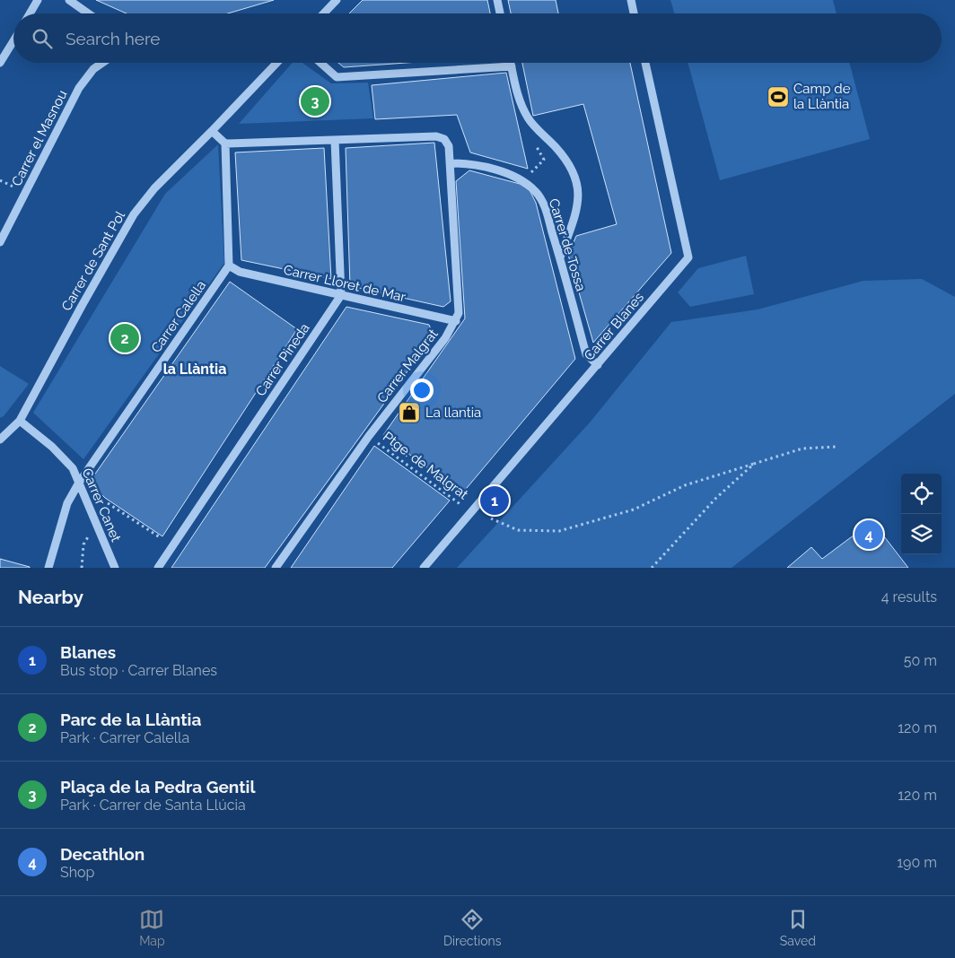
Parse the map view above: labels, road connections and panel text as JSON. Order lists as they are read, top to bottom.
{
  "streets": {
    "street": [
      "Carrer el Masnou",
      "Carrer de Tossa",
      "Carrer de Sant Pol",
      "Carrer Lloret de Mar",
      "Carrer Calella",
      "Carrer Blanes",
      "Carrer Pineda",
      "Carrer Malgrat",
      "Carrer Canet"
    ],
    "path": ["Ptge. de Malgrat"]
  },
  "crossings": [
    ["Carrer de Tossa", "Carrer Blanes"],
    ["Carrer de Tossa", "Carrer Malgrat"],
    ["Carrer de Sant Pol", "Carrer Canet"],
    ["Carrer Lloret de Mar", "Carrer Calella"],
    ["Carrer Lloret de Mar", "Carrer Pineda"],
    ["Carrer Lloret de Mar", "Carrer Malgrat"],
    ["Carrer Calella", "Carrer Canet"],
    ["Carrer Blanes", "Ptge. de Malgrat"],
    ["Carrer Malgrat", "Ptge. de Malgrat"]
  ],
  "districts": ["la Llàntia"],
  "places": {
    "sports": ["Camp de la Llàntia"],
    "shop": ["La llantia"]
  },
  "page": {
    "search": "Search here",
    "pins": [
      "3",
      "2",
      "1",
      "4"
    ],
    "heading": ["Nearby", "4 results"],
    "list": [
      {
        "mark": "1",
        "name": "Blanes",
        "note": "Bus stop · Carrer Blanes",
        "value": "50 m"
      },
      {
        "mark": "2",
        "name": "Parc de la Llàntia",
        "note": "Park · Carrer Calella",
        "value": "120 m"
      },
      {
        "mark": "3",
        "name": "Plaça de la Pedra Gentil",
        "note": "Park · Carrer de Santa Llúcia",
        "value": "120 m"
      },
      {
        "mark": "4",
        "name": "Decathlon",
        "note": "Shop",
        "value": "190 m"
      }
    ],
    "nav": ["Map", "Directions", "Saved"]
  }
}
